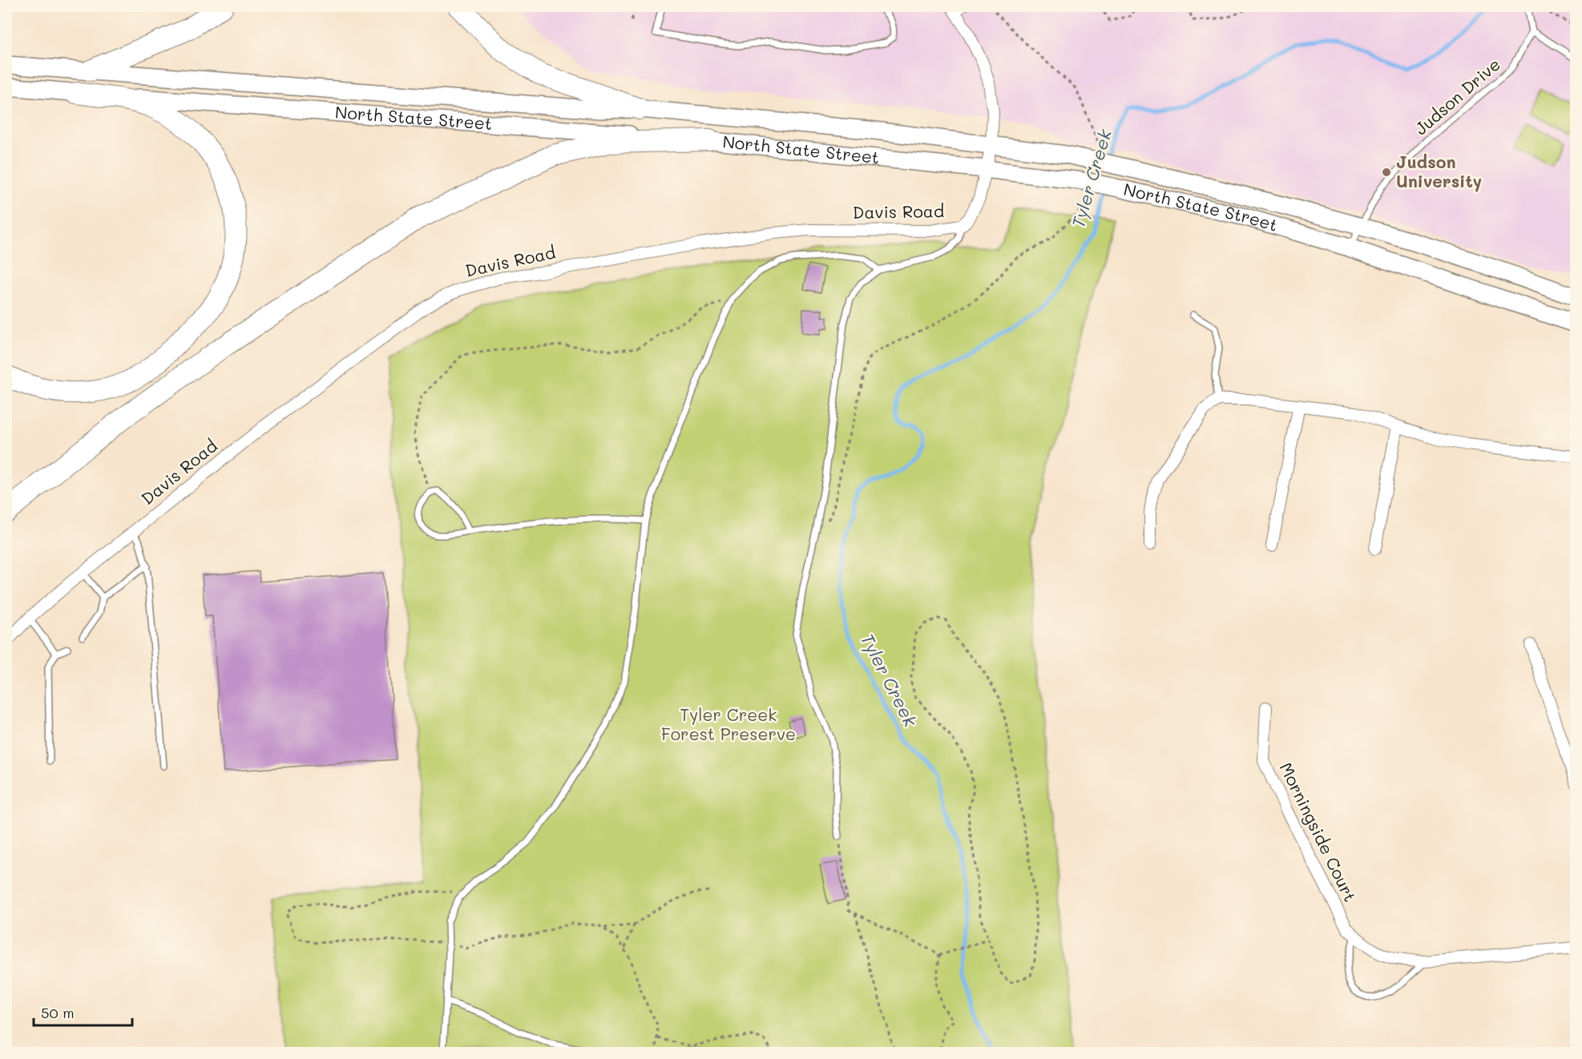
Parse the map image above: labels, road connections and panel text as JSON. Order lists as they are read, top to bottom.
{
  "streets": {
    "main road": ["North State Street"],
    "street": ["Davis Road", "Morningside Court"],
    "lane": ["Judson Drive"]
  },
  "crossings": [
    ["Judson Drive", "North State Street"],
    ["North State Street", "Davis Road"]
  ],
  "water": ["Tyler Creek"],
  "parks": ["Tyler Creek Forest Preserve"],
  "places": ["Judson University"],
  "scale_bar": "50 m"
}
